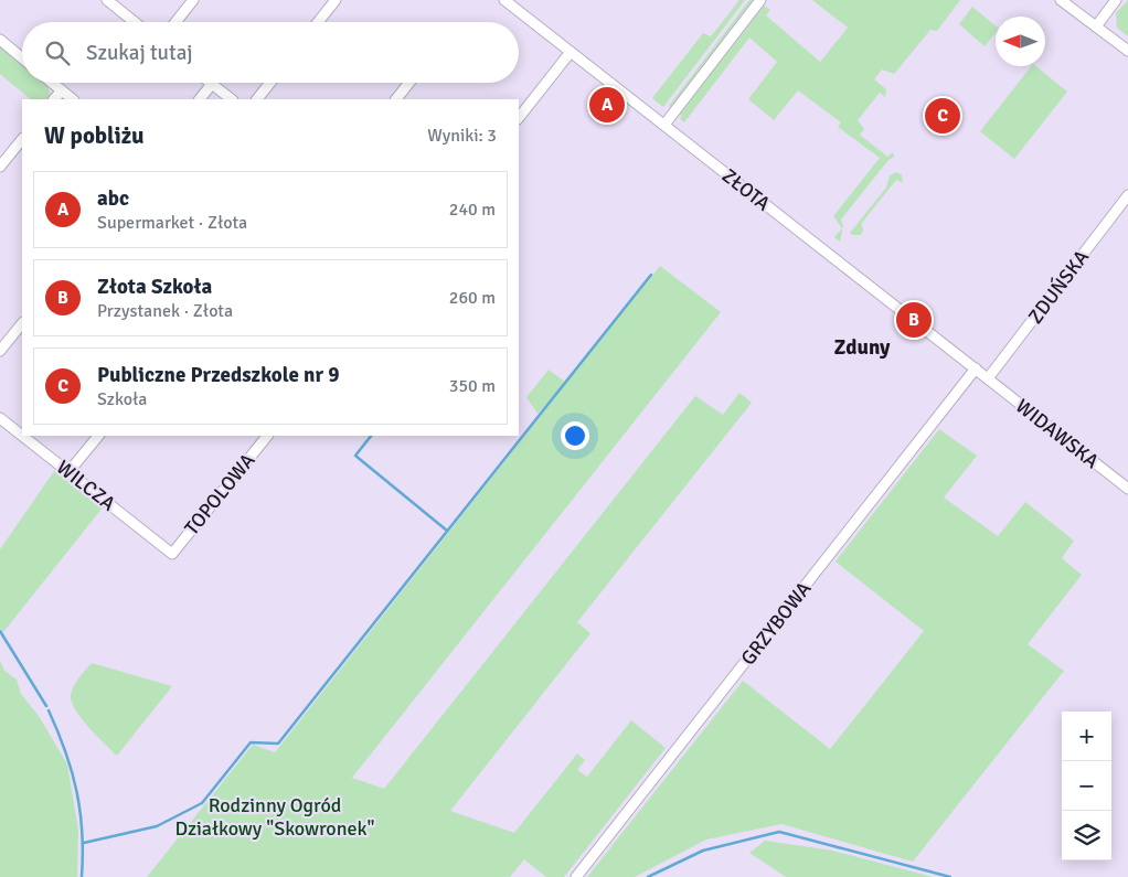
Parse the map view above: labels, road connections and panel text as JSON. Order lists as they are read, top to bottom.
{
  "streets": {
    "street": [
      "ZŁOTA",
      "ZDUŃSKA",
      "WIDAWSKA",
      "WILCZA",
      "TOPOLOWA",
      "GRZYBOWA"
    ]
  },
  "crossings": [
    ["ZŁOTA", "ZDUŃSKA"],
    ["ZŁOTA", "WIDAWSKA"],
    ["ZŁOTA", "GRZYBOWA"],
    ["ZDUŃSKA", "WIDAWSKA"],
    ["WILCZA", "TOPOLOWA"]
  ],
  "districts": ["Zduny"],
  "parks": ["Rodzinny Ogród Działkowy \"Skowronek\""],
  "north": "left",
  "page": {
    "search": "Szukaj tutaj",
    "pins": ["A", "C", "B"],
    "heading": ["W pobliżu", "Wyniki: 3"],
    "list": [
      {
        "mark": "A",
        "name": "abc",
        "note": "Supermarket · Złota",
        "value": "240 m"
      },
      {
        "mark": "B",
        "name": "Złota Szkoła",
        "note": "Przystanek · Złota",
        "value": "260 m"
      },
      {
        "mark": "C",
        "name": "Publiczne Przedszkole nr 9",
        "note": "Szkoła",
        "value": "350 m"
      }
    ],
    "map_buttons": ["+", "−"]
  }
}
